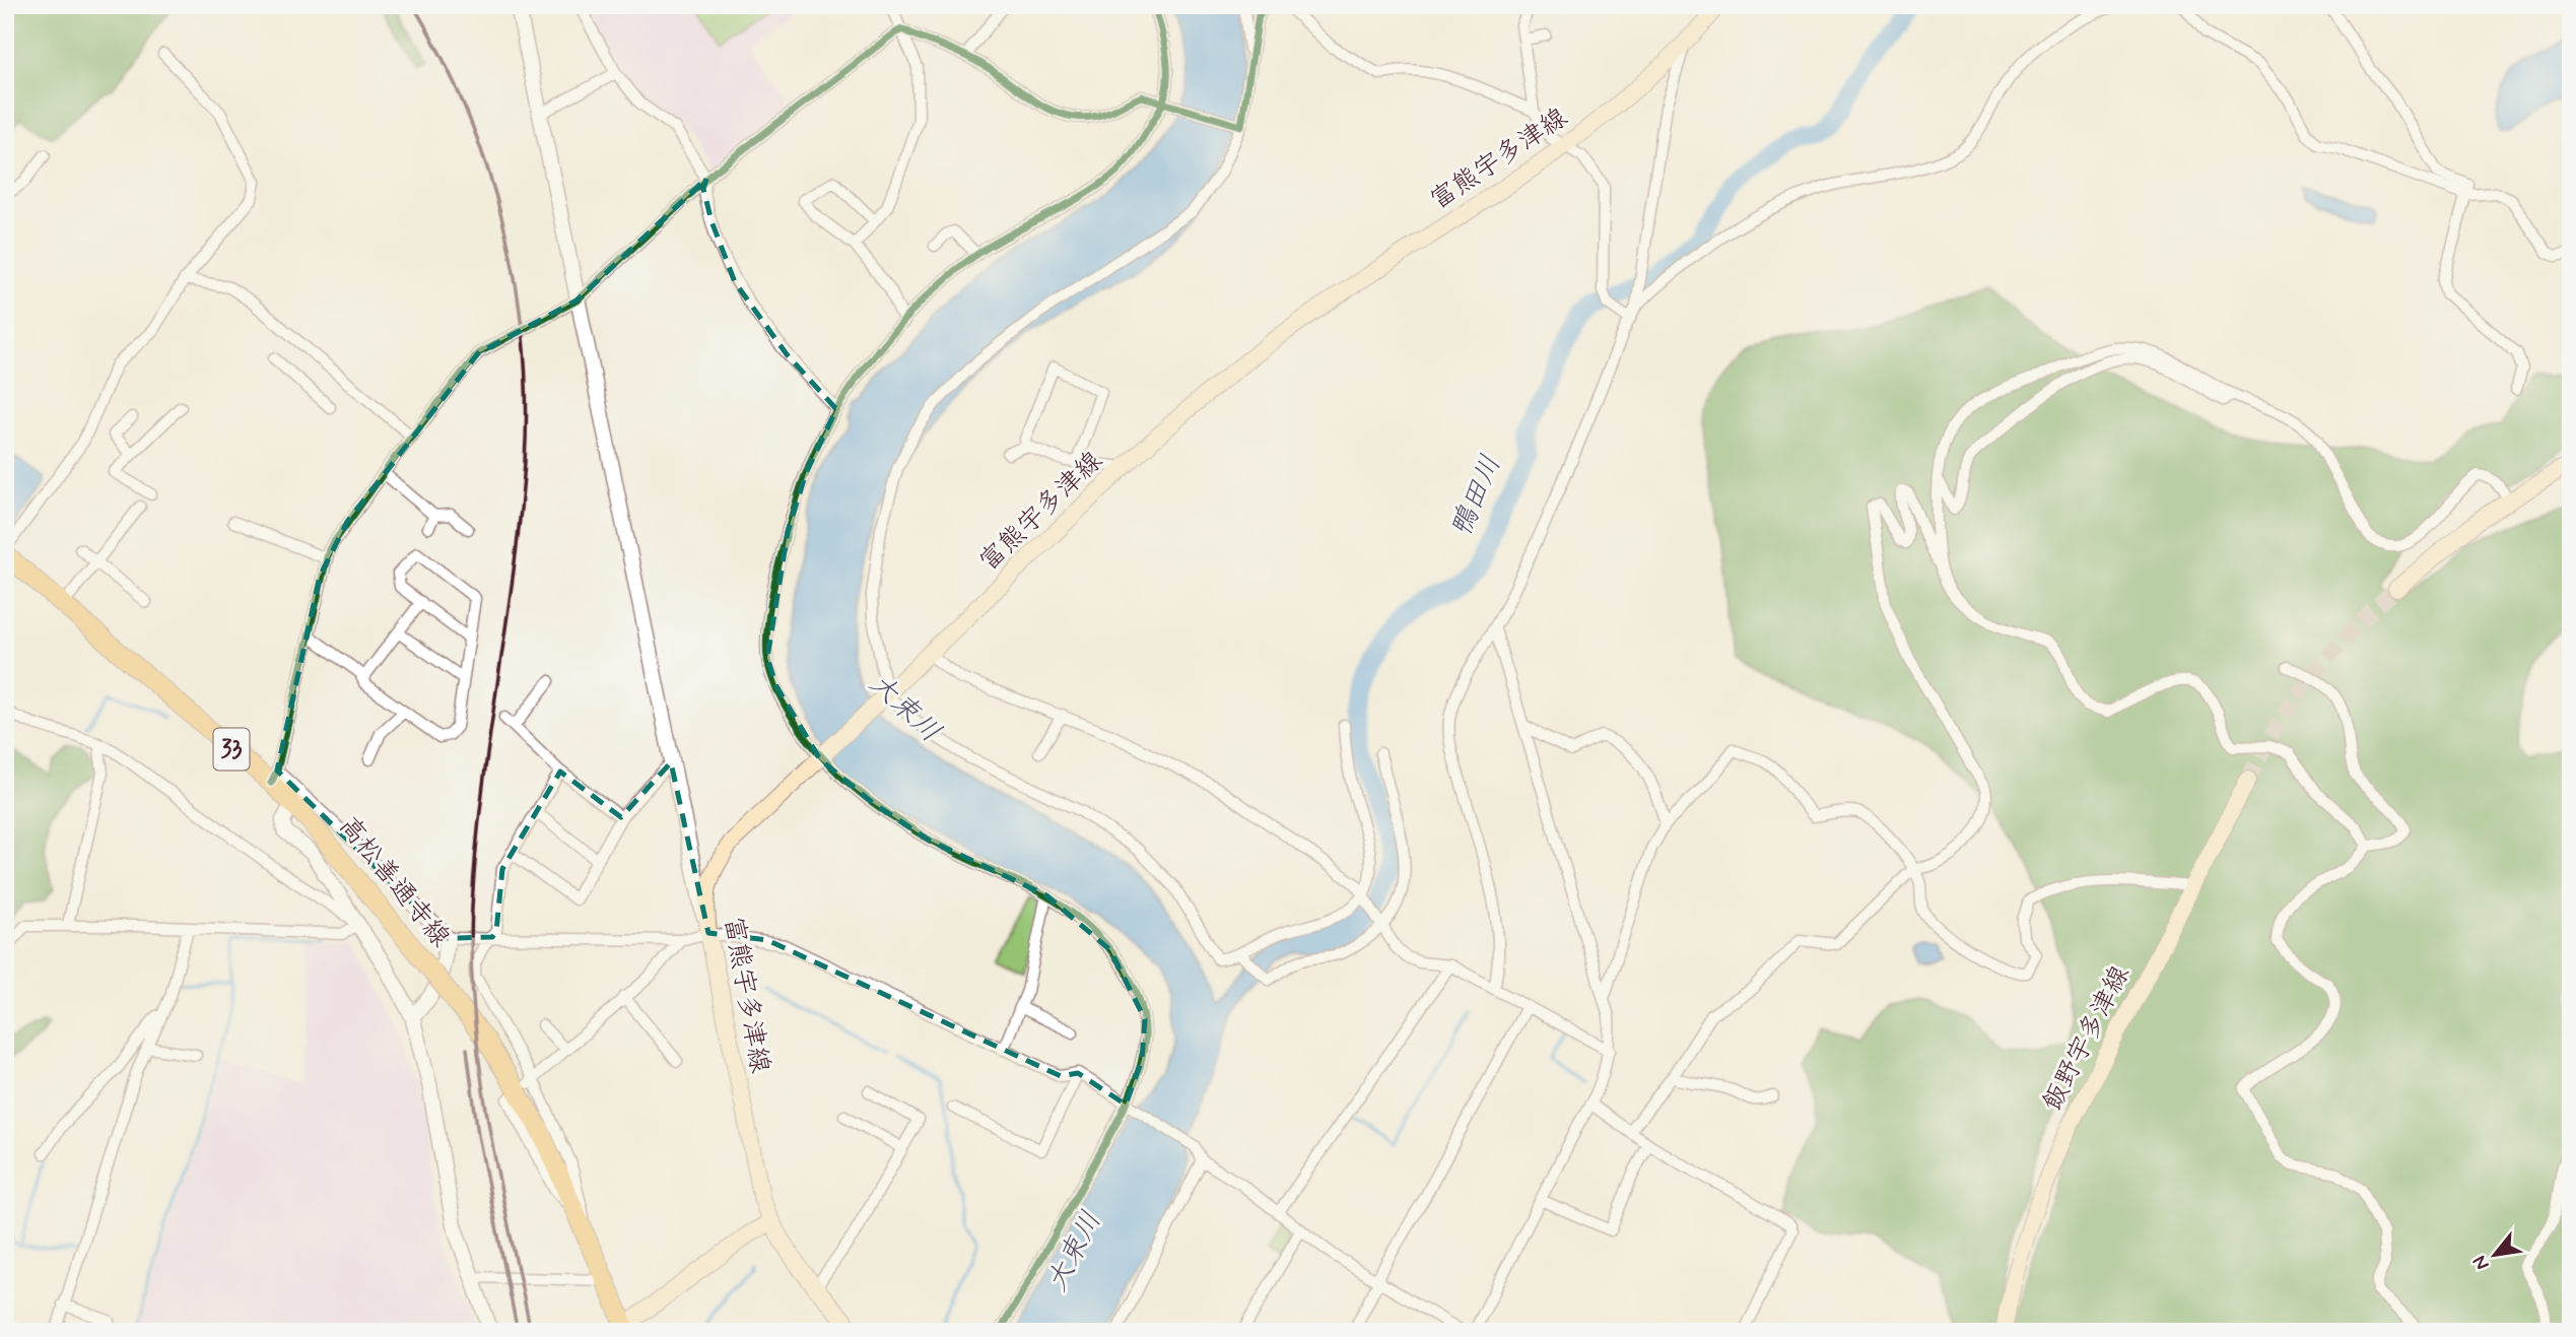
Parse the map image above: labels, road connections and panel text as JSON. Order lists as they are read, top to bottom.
{
  "streets": {
    "main road": [
      "富熊宇多津線",
      "33",
      "高松善通寺線",
      "飯野宇多津線"
    ]
  },
  "water": ["鴨田川", "大束川"],
  "north": "bottom left"
}
